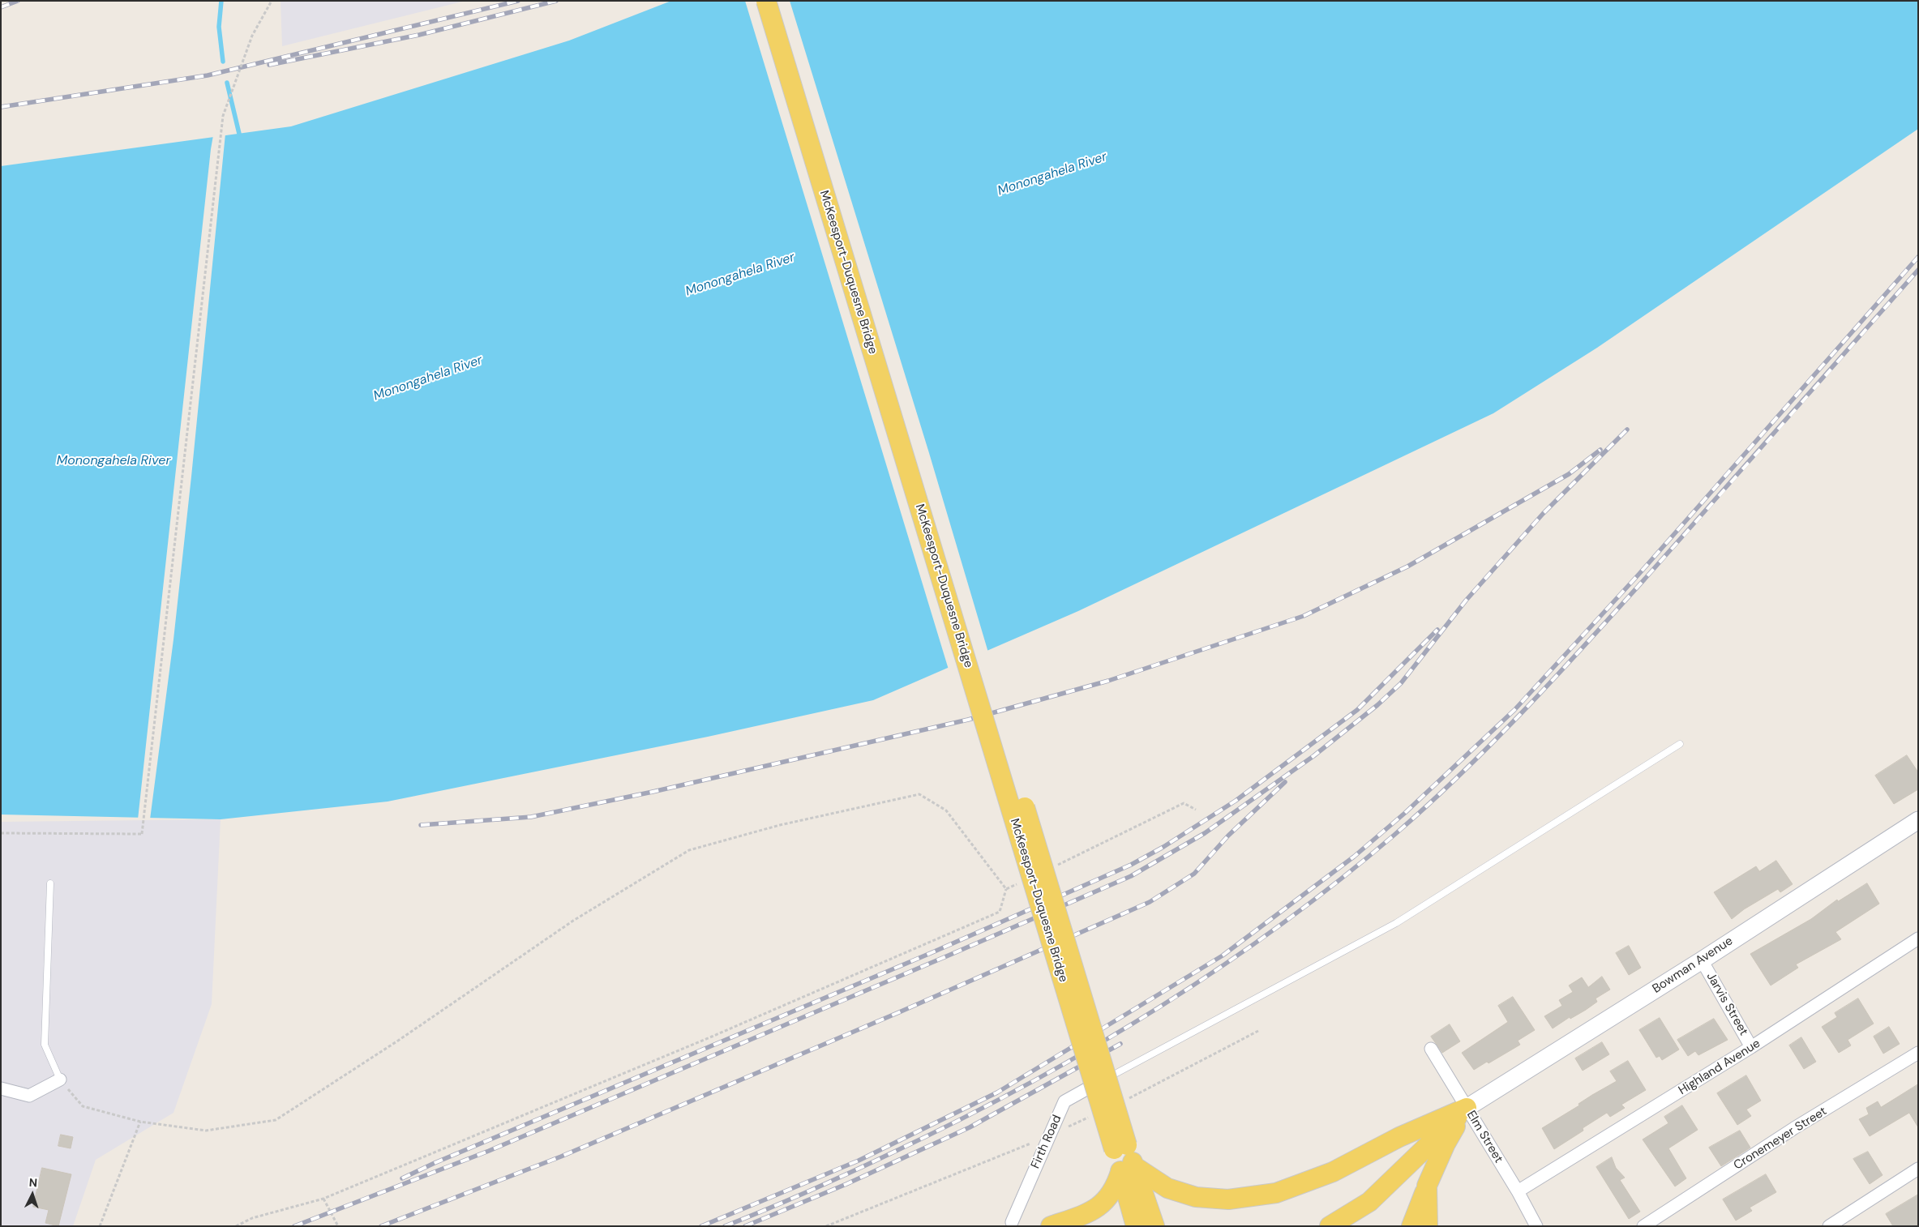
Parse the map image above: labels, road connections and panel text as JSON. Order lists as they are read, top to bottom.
{
  "streets": {
    "main road": ["McKeesport-Duquesne Bridge", "Bowman Avenue"],
    "street": [
      "Jarvis Street",
      "Highland Avenue",
      "Elm Street",
      "Cronemeyer Street",
      "Firth Road"
    ]
  },
  "crossings": [
    ["Bowman Avenue", "Jarvis Street"],
    ["Bowman Avenue", "Elm Street"],
    ["Jarvis Street", "Highland Avenue"],
    ["Highland Avenue", "Elm Street"]
  ],
  "water": ["Monongahela River"],
  "north": "top"
}
